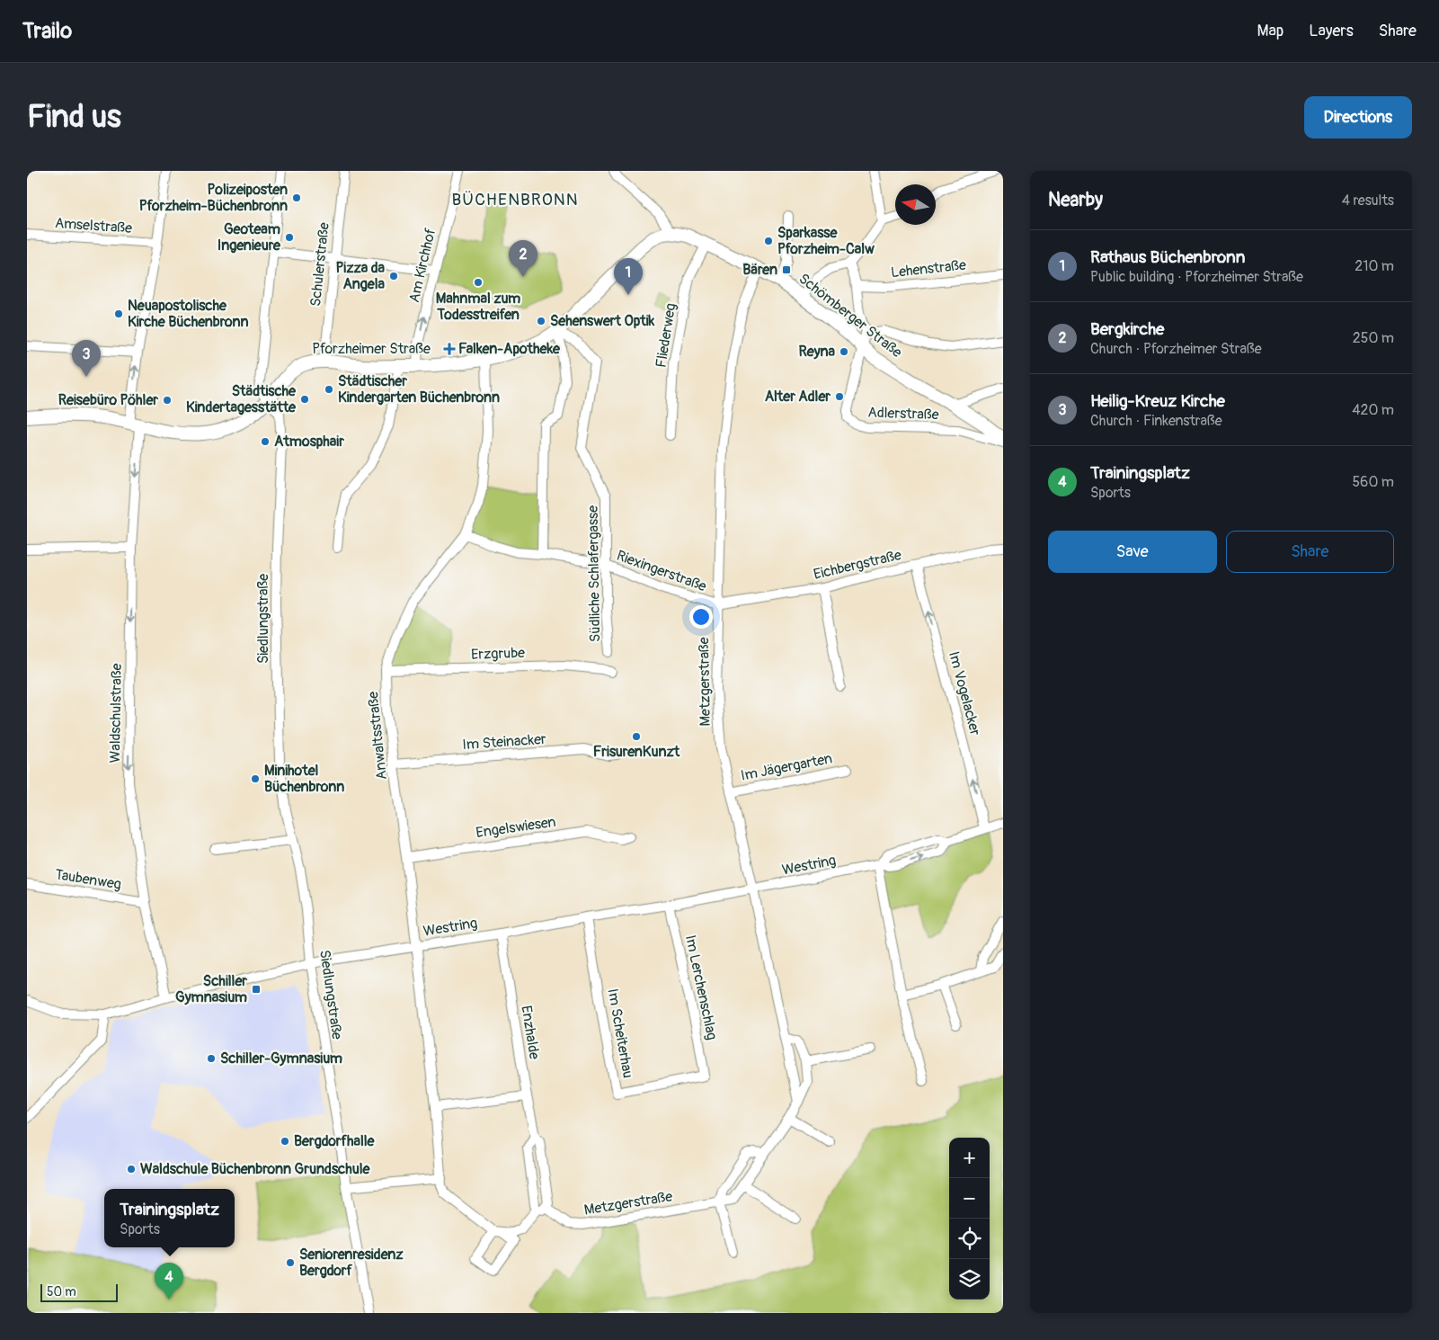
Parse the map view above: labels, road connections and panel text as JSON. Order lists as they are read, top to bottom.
{
  "streets": {
    "main road": ["Schömberger Straße", "Pforzheimer Straße"],
    "street": [
      "Amselstraße",
      "Schulerstraße",
      "Am Kirchhof",
      "Lehenstraße",
      "Fliederweg",
      "Adlerstraße",
      "Eichbergstraße",
      "Riexingerstraße",
      "Südliche Schlafergasse",
      "Siedlungstraße",
      "Erzgrube",
      "Metzgerstraße",
      "Im Vogelacker",
      "Waldschulstraße",
      "Anwaltsstraße",
      "Im Steinacker",
      "Im Jägergarten",
      "Engelswiesen",
      "Westring",
      "Taubenweg",
      "Im Lerchenschlag",
      "Enzhalde",
      "Im Scheiterhau"
    ]
  },
  "crossings": [
    ["Amselstraße", "Waldschulstraße"],
    ["Schulerstraße", "Pforzheimer Straße"],
    ["Am Kirchhof", "Pforzheimer Straße"],
    ["Schömberger Straße", "Fliederweg"],
    ["Schömberger Straße", "Pforzheimer Straße"],
    ["Schömberger Straße", "Adlerstraße"],
    ["Schömberger Straße", "Metzgerstraße"],
    ["Pforzheimer Straße", "Südliche Schlafergasse"],
    ["Pforzheimer Straße", "Siedlungstraße"],
    ["Pforzheimer Straße", "Waldschulstraße"],
    ["Pforzheimer Straße", "Anwaltsstraße"],
    ["Eichbergstraße", "Riexingerstraße"],
    ["Eichbergstraße", "Metzgerstraße"],
    ["Eichbergstraße", "Im Vogelacker"],
    ["Riexingerstraße", "Südliche Schlafergasse"],
    ["Riexingerstraße", "Metzgerstraße"],
    ["Riexingerstraße", "Anwaltsstraße"],
    ["Siedlungstraße", "Westring"],
    ["Erzgrube", "Anwaltsstraße"],
    ["Metzgerstraße", "Anwaltsstraße"],
    ["Metzgerstraße", "Im Jägergarten"],
    ["Metzgerstraße", "Westring"],
    ["Metzgerstraße", "Enzhalde"],
    ["Im Vogelacker", "Westring"],
    ["Waldschulstraße", "Westring"],
    ["Waldschulstraße", "Taubenweg"],
    ["Anwaltsstraße", "Im Steinacker"],
    ["Anwaltsstraße", "Engelswiesen"],
    ["Anwaltsstraße", "Westring"],
    ["Anwaltsstraße", "Enzhalde"],
    ["Westring", "Im Lerchenschlag"],
    ["Westring", "Enzhalde"],
    ["Westring", "Im Scheiterhau"],
    ["Im Lerchenschlag", "Im Scheiterhau"]
  ],
  "one_way": ["Am Kirchhof", "Im Vogelacker"],
  "districts": ["BÜCHENBRONN"],
  "places": {
    "other": [
      "Polizeiposten Pforzheim-Büchenbronn",
      "Geoteam Ingenieure",
      "Sparkasse Pforzheim-Calw",
      "Pizza da Angela",
      "Mahnmal zum Todesstreifen",
      "Neuapostolische Kirche Büchenbronn",
      "Sehenswert Optik",
      "Reyna",
      "Städtischer Kindergarten Büchenbronn",
      "Alter Adler",
      "Städtische Kindertagesstätte",
      "Reisebüro Pöhler",
      "Atmosphair",
      "FrisurenKunzt",
      "Minihotel Büchenbronn",
      "Schiller-Gymnasium",
      "Bergdorfhalle",
      "Waldschule Büchenbronn Grundschule",
      "Seniorenresidenz Bergdorf"
    ],
    "transit": ["Bären", "Schiller Gymnasium"],
    "health": ["Falken-Apotheke"]
  },
  "scale_bar": "50 m",
  "north": "left",
  "page": {
    "header": "Trailo",
    "nav": ["Map", "Layers", "Share"],
    "buttons": [
      "Directions",
      ["Save", "Share"]
    ],
    "title": "Find us",
    "heading": ["Nearby", "4 results"],
    "list": [
      {
        "mark": "1",
        "name": "Rathaus Büchenbronn",
        "note": "Public building · Pforzheimer Straße",
        "value": "210 m"
      },
      {
        "mark": "2",
        "name": "Bergkirche",
        "note": "Church · Pforzheimer Straße",
        "value": "250 m"
      },
      {
        "mark": "3",
        "name": "Heilig-Kreuz Kirche",
        "note": "Church · Finkenstraße",
        "value": "420 m"
      },
      {
        "mark": "4",
        "name": "Trainingsplatz",
        "note": "Sports",
        "value": "560 m"
      }
    ],
    "pins": [
      "2",
      "1",
      "3",
      "4"
    ],
    "map_buttons": ["+", "−"],
    "popup": ["Trainingsplatz", "Sports"],
    "scale": "50 m"
  }
}
